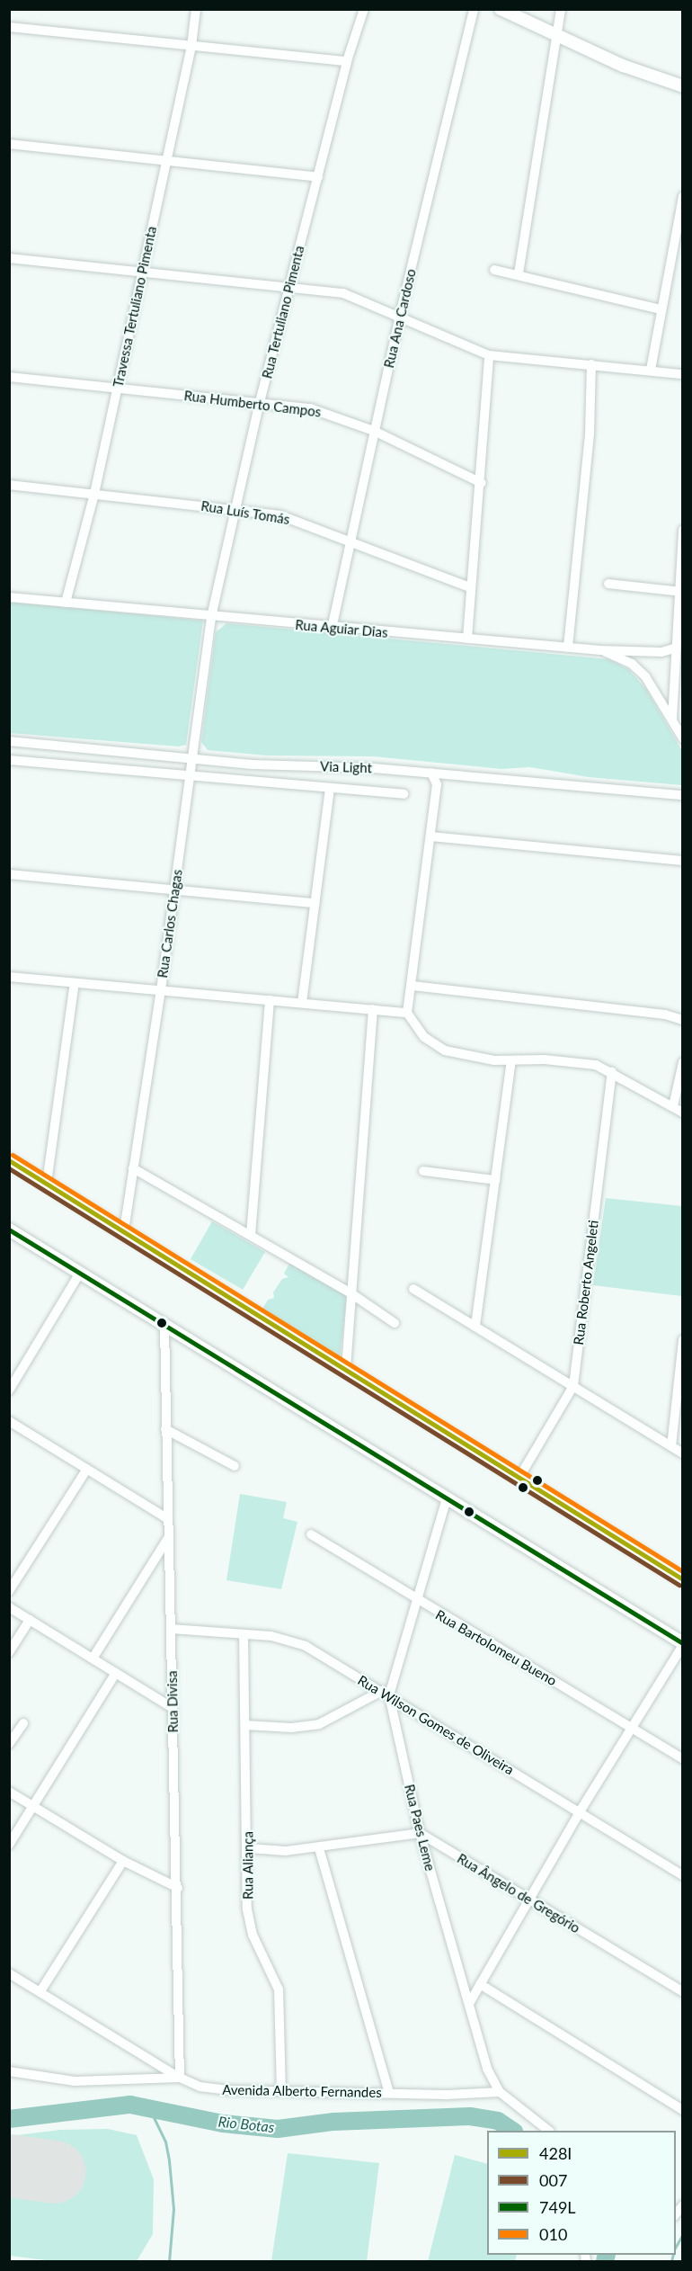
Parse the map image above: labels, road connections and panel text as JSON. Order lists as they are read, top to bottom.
{
  "streets": {
    "street": [
      "Travessa Tertuliano Pimenta",
      "Rua Tertuliano Pimenta",
      "Rua Ana Cardoso",
      "Rua Humberto Campos",
      "Rua Luís Tomás",
      "Rua Aguiar Dias",
      "Via Light",
      "Rua Carlos Chagas",
      "Rua Roberto Angeleti",
      "Rua Bartolomeu Bueno",
      "Rua Divisa",
      "Rua Wilson Gomes de Oliveira",
      "Rua Paes Leme",
      "Rua Aliança",
      "Rua Ângelo de Gregório",
      "Avenida Alberto Fernandes"
    ]
  },
  "crossings": [
    ["Travessa Tertuliano Pimenta", "Rua Humberto Campos"],
    ["Travessa Tertuliano Pimenta", "Rua Luís Tomás"],
    ["Travessa Tertuliano Pimenta", "Rua Aguiar Dias"],
    ["Rua Tertuliano Pimenta", "Rua Humberto Campos"],
    ["Rua Tertuliano Pimenta", "Rua Luís Tomás"],
    ["Rua Tertuliano Pimenta", "Rua Aguiar Dias"],
    ["Rua Tertuliano Pimenta", "Rua Carlos Chagas"],
    ["Rua Ana Cardoso", "Rua Humberto Campos"],
    ["Rua Ana Cardoso", "Rua Luís Tomás"],
    ["Rua Ana Cardoso", "Rua Aguiar Dias"],
    ["Rua Aguiar Dias", "Rua Carlos Chagas"],
    ["Via Light", "Rua Carlos Chagas"],
    ["Rua Bartolomeu Bueno", "Rua Paes Leme"],
    ["Rua Divisa", "Rua Wilson Gomes de Oliveira"],
    ["Rua Divisa", "Avenida Alberto Fernandes"],
    ["Rua Wilson Gomes de Oliveira", "Rua Paes Leme"],
    ["Rua Wilson Gomes de Oliveira", "Rua Aliança"],
    ["Rua Paes Leme", "Rua Ângelo de Gregório"],
    ["Rua Paes Leme", "Avenida Alberto Fernandes"],
    ["Rua Aliança", "Avenida Alberto Fernandes"]
  ],
  "water": ["Rio Botas"],
  "lines": [
    "transit line 010",
    "transit line 428I",
    "transit line 007",
    "transit line 749L"
  ],
  "legend": [
    "428I",
    "007",
    "749L",
    "010"
  ]
}
